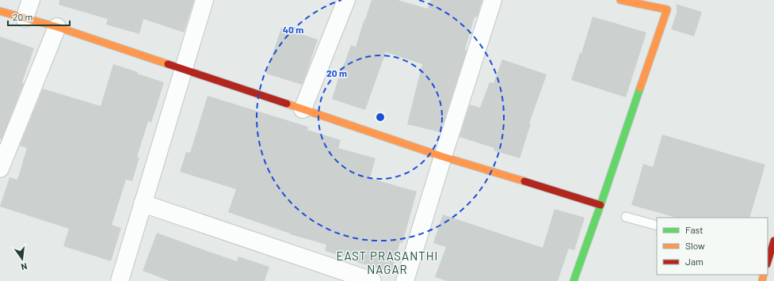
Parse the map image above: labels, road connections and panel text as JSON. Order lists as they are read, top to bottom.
{
  "districts": ["EAST PRASANTHI NAGAR"],
  "legend": ["Fast", "Slow", "Jam"],
  "scale_bar": "20 m",
  "north": "bottom",
  "rings": ["40 m", "20 m"]
}
